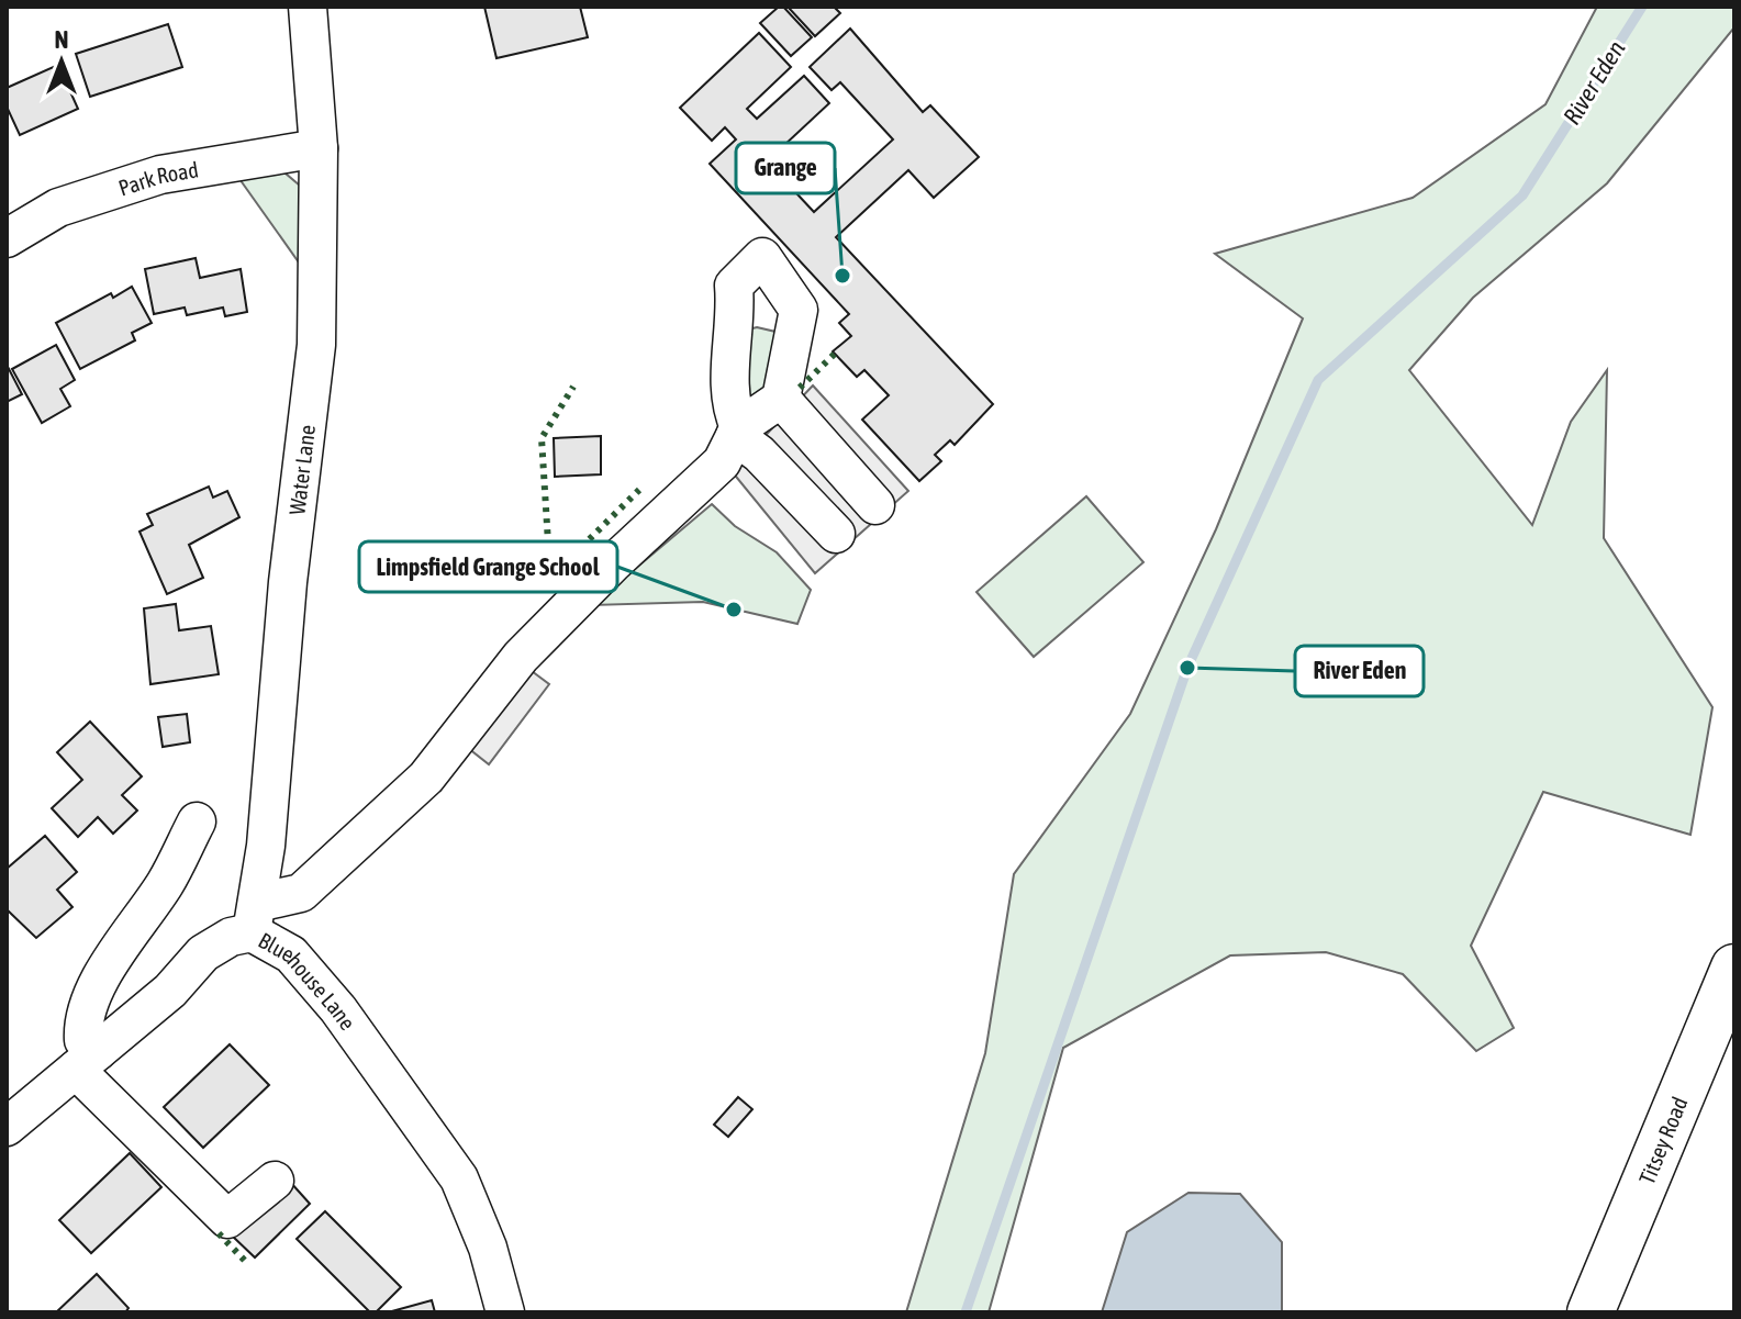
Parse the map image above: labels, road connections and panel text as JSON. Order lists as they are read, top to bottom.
{
  "streets": {
    "main road": ["Titsey Road"],
    "street": ["Park Road", "Water Lane", "Bluehouse Lane"]
  },
  "crossings": [
    ["Park Road", "Water Lane"],
    ["Water Lane", "Bluehouse Lane"]
  ],
  "water": ["River Eden"],
  "places": ["Grange", "Limpsfield Grange School", "River Eden"],
  "north": "top"
}
